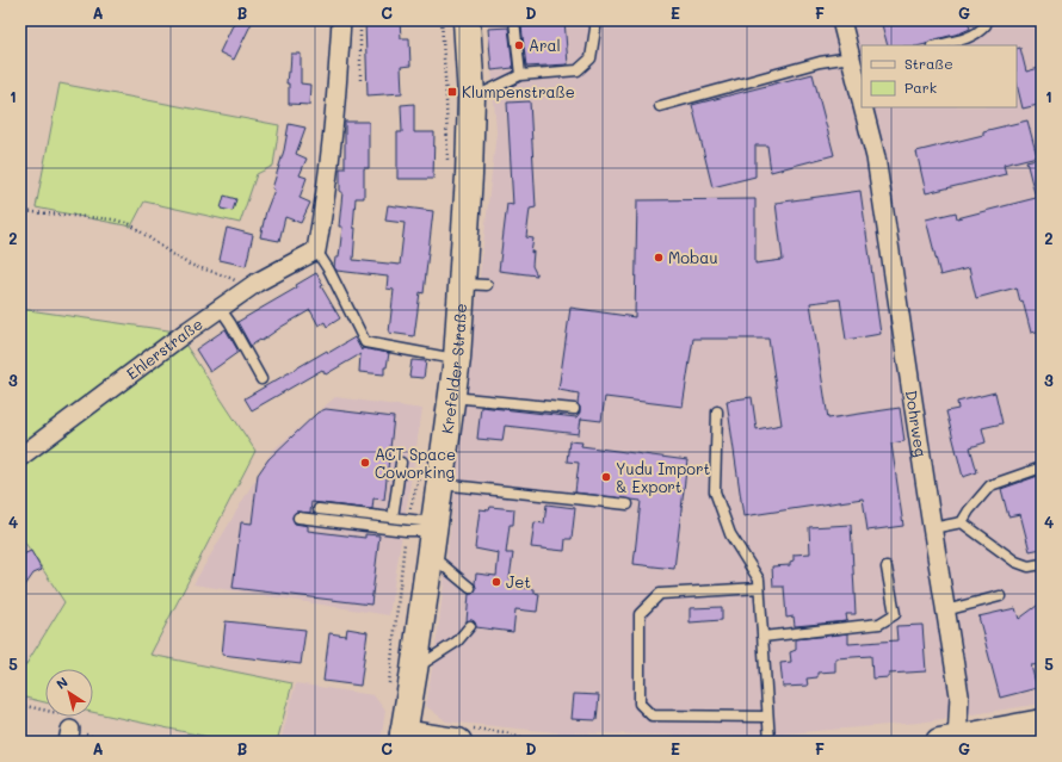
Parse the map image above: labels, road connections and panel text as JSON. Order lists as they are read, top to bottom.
{
  "streets": {
    "main road": ["Krefelder Straße"],
    "street": ["Ehlerstraße", "Dohrweg"]
  },
  "places": {
    "other": [
      "Aral",
      "Mobau",
      "ACT Space Coworking",
      "Yudu Import & Export",
      "Jet"
    ],
    "transit": ["Klumpenstraße"]
  },
  "legend": ["Straße", "Park"],
  "north": "top left",
  "grid": {
    "columns": [
      "A",
      "B",
      "C",
      "D",
      "E",
      "F",
      "G"
    ],
    "rows": [
      "1",
      "2",
      "3",
      "4",
      "5"
    ]
  }
}
